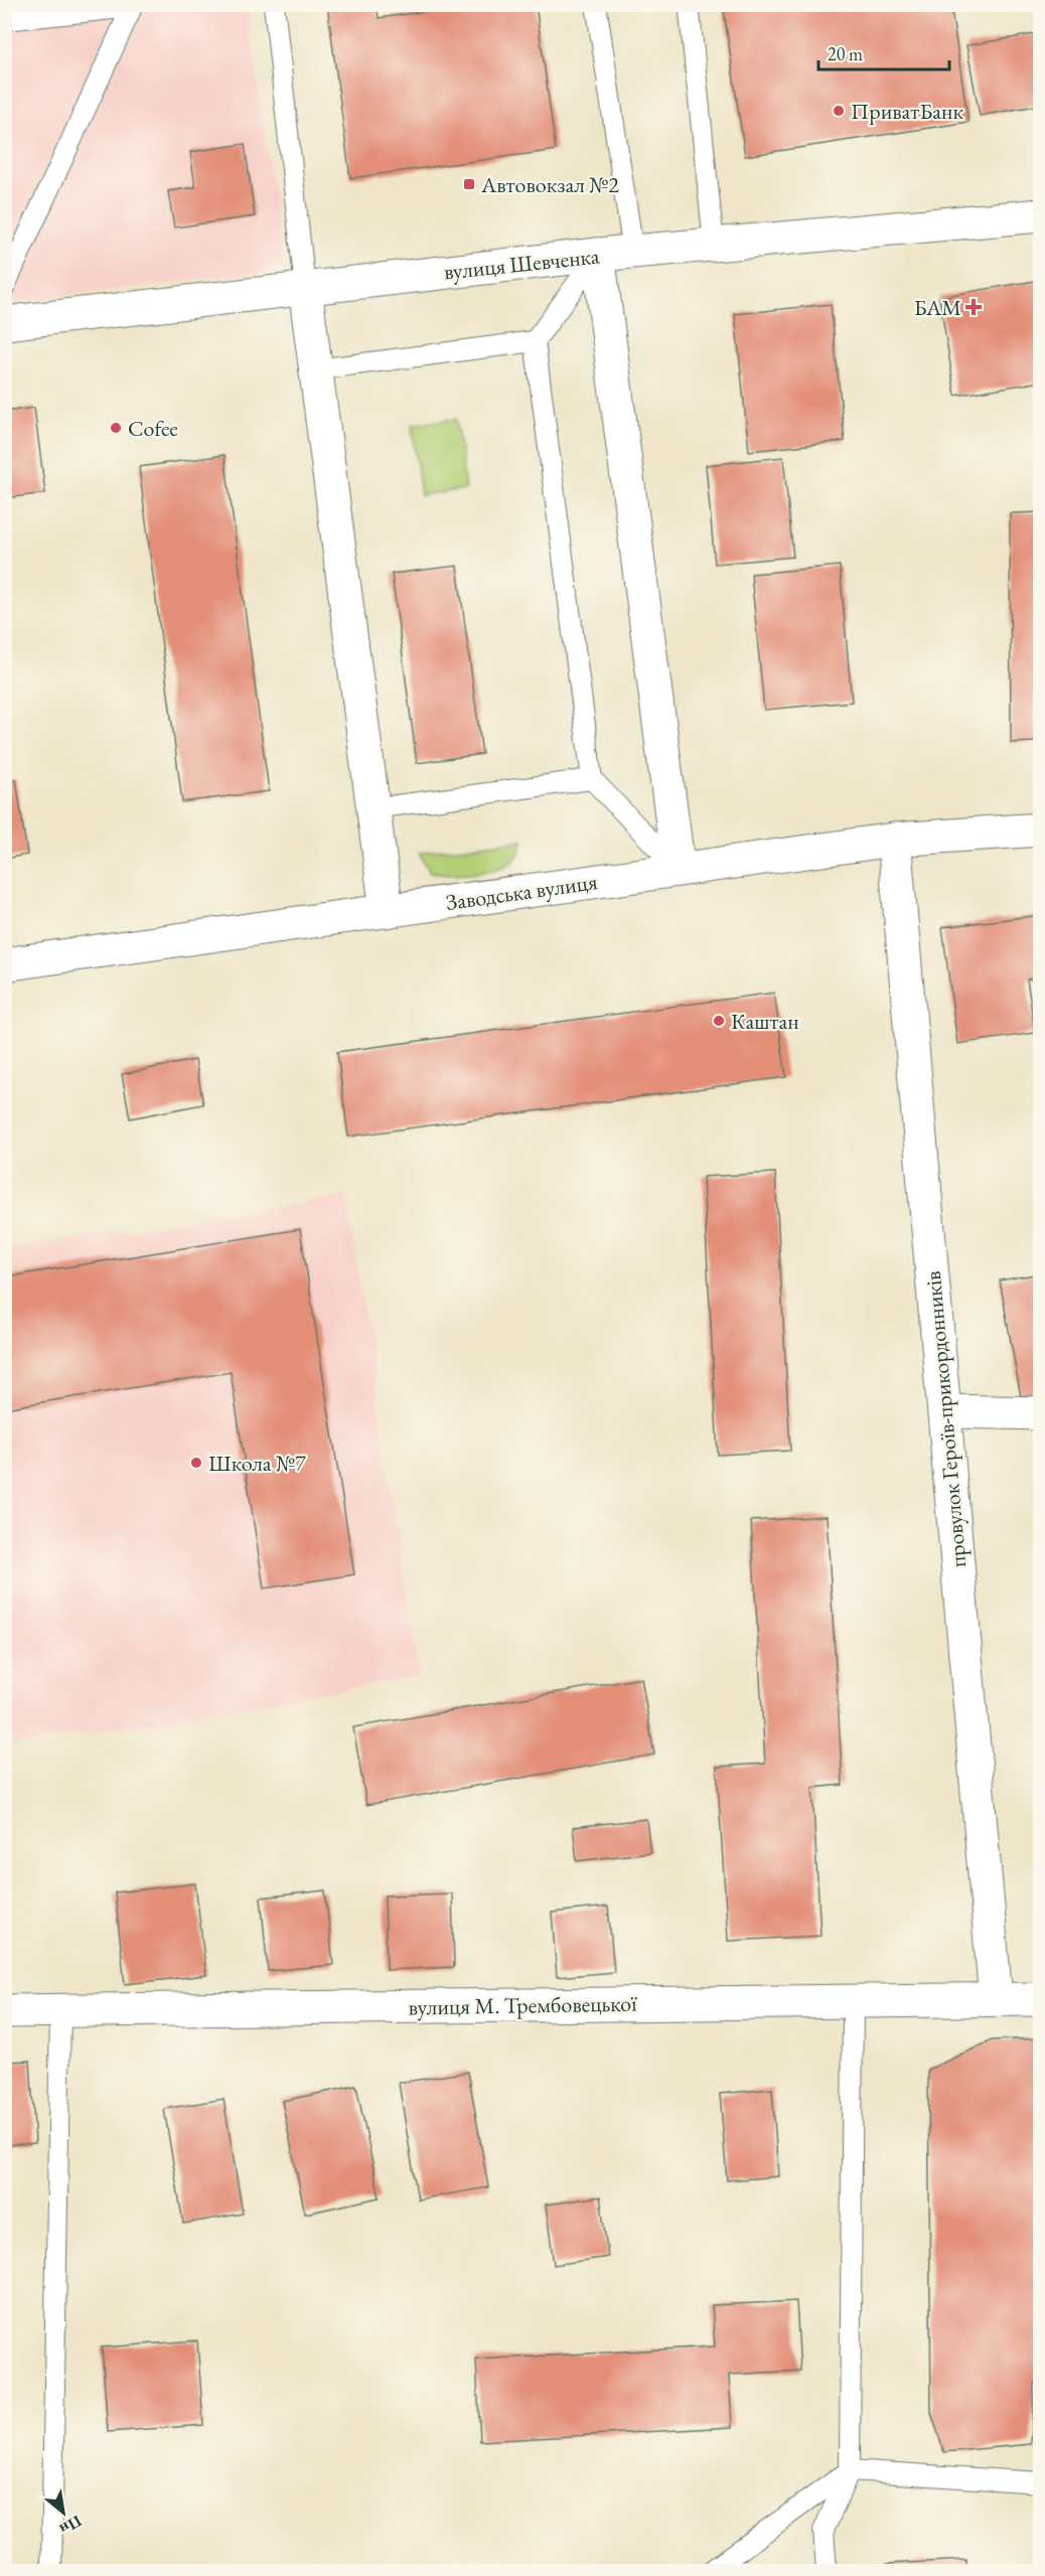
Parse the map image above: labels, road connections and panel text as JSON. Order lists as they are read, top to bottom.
{
  "streets": {
    "street": [
      "вулиця Шевченка",
      "Заводська вулиця",
      "провулок Героїв-прикордонників",
      "вулиця М. Трембовецької"
    ]
  },
  "crossings": [
    ["Заводська вулиця", "провулок Героїв-прикордонників"],
    ["провулок Героїв-прикордонників", "вулиця М. Трембовецької"]
  ],
  "places": {
    "other": [
      "ПриватБанк",
      "Cofee",
      "Каштан",
      "Школа №7"
    ],
    "transit": ["Автовокзал №2"],
    "health": ["БАМ"]
  },
  "scale_bar": "20 m",
  "north": "bottom right"
}
